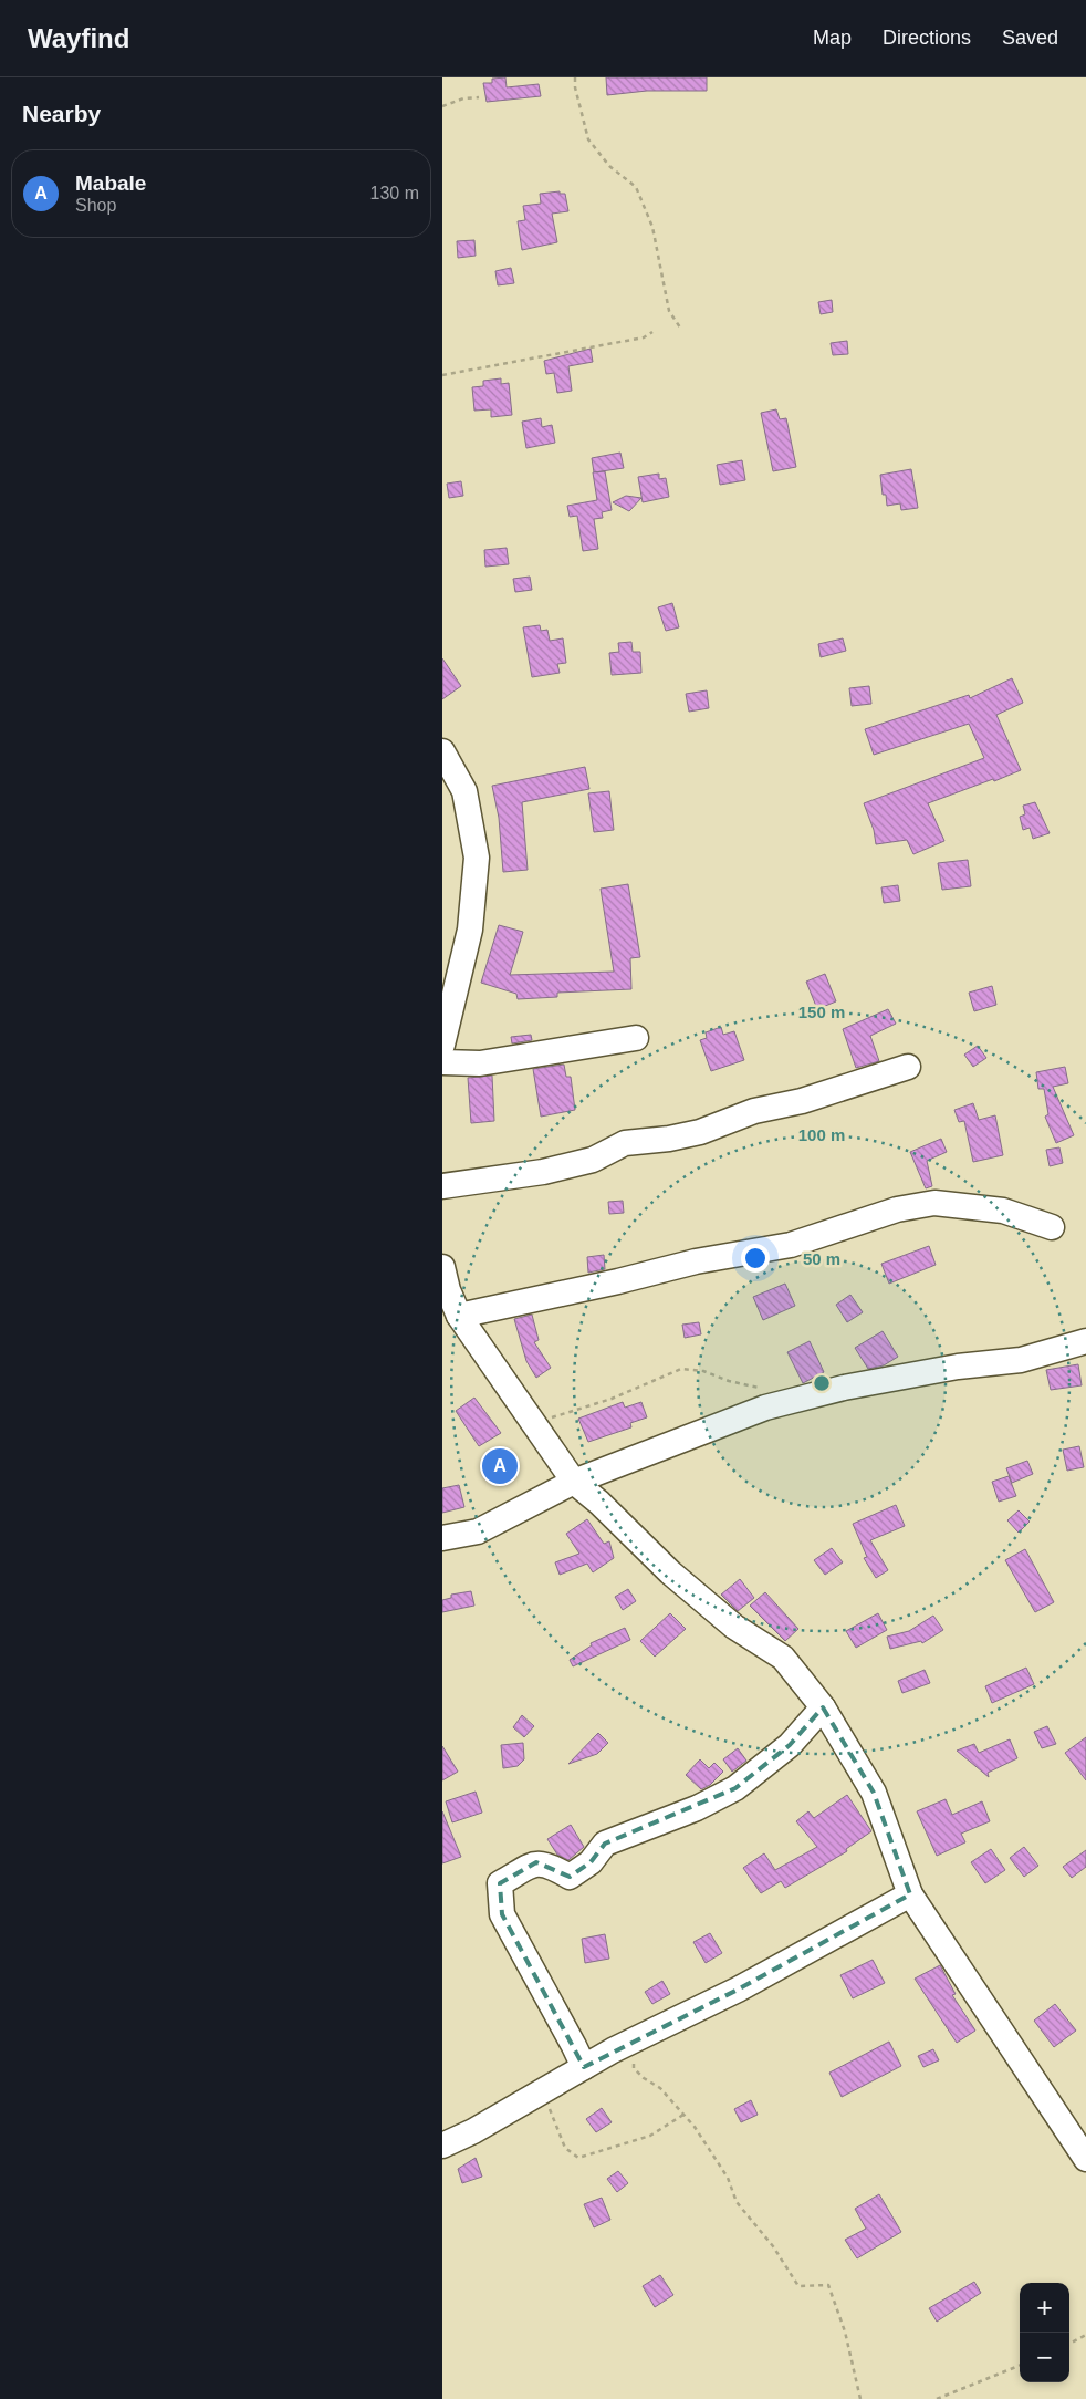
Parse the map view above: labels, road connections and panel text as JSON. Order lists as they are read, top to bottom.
{
  "page": {
    "header": "Wayfind",
    "nav": ["Map", "Directions", "Saved"],
    "heading": "Nearby",
    "list": [
      {
        "mark": "A",
        "name": "Mabale",
        "note": "Shop",
        "value": "130 m"
      }
    ],
    "pins": "A",
    "map_buttons": ["+", "−"]
  },
  "rings": ["150 m", "100 m", "50 m"]
}
